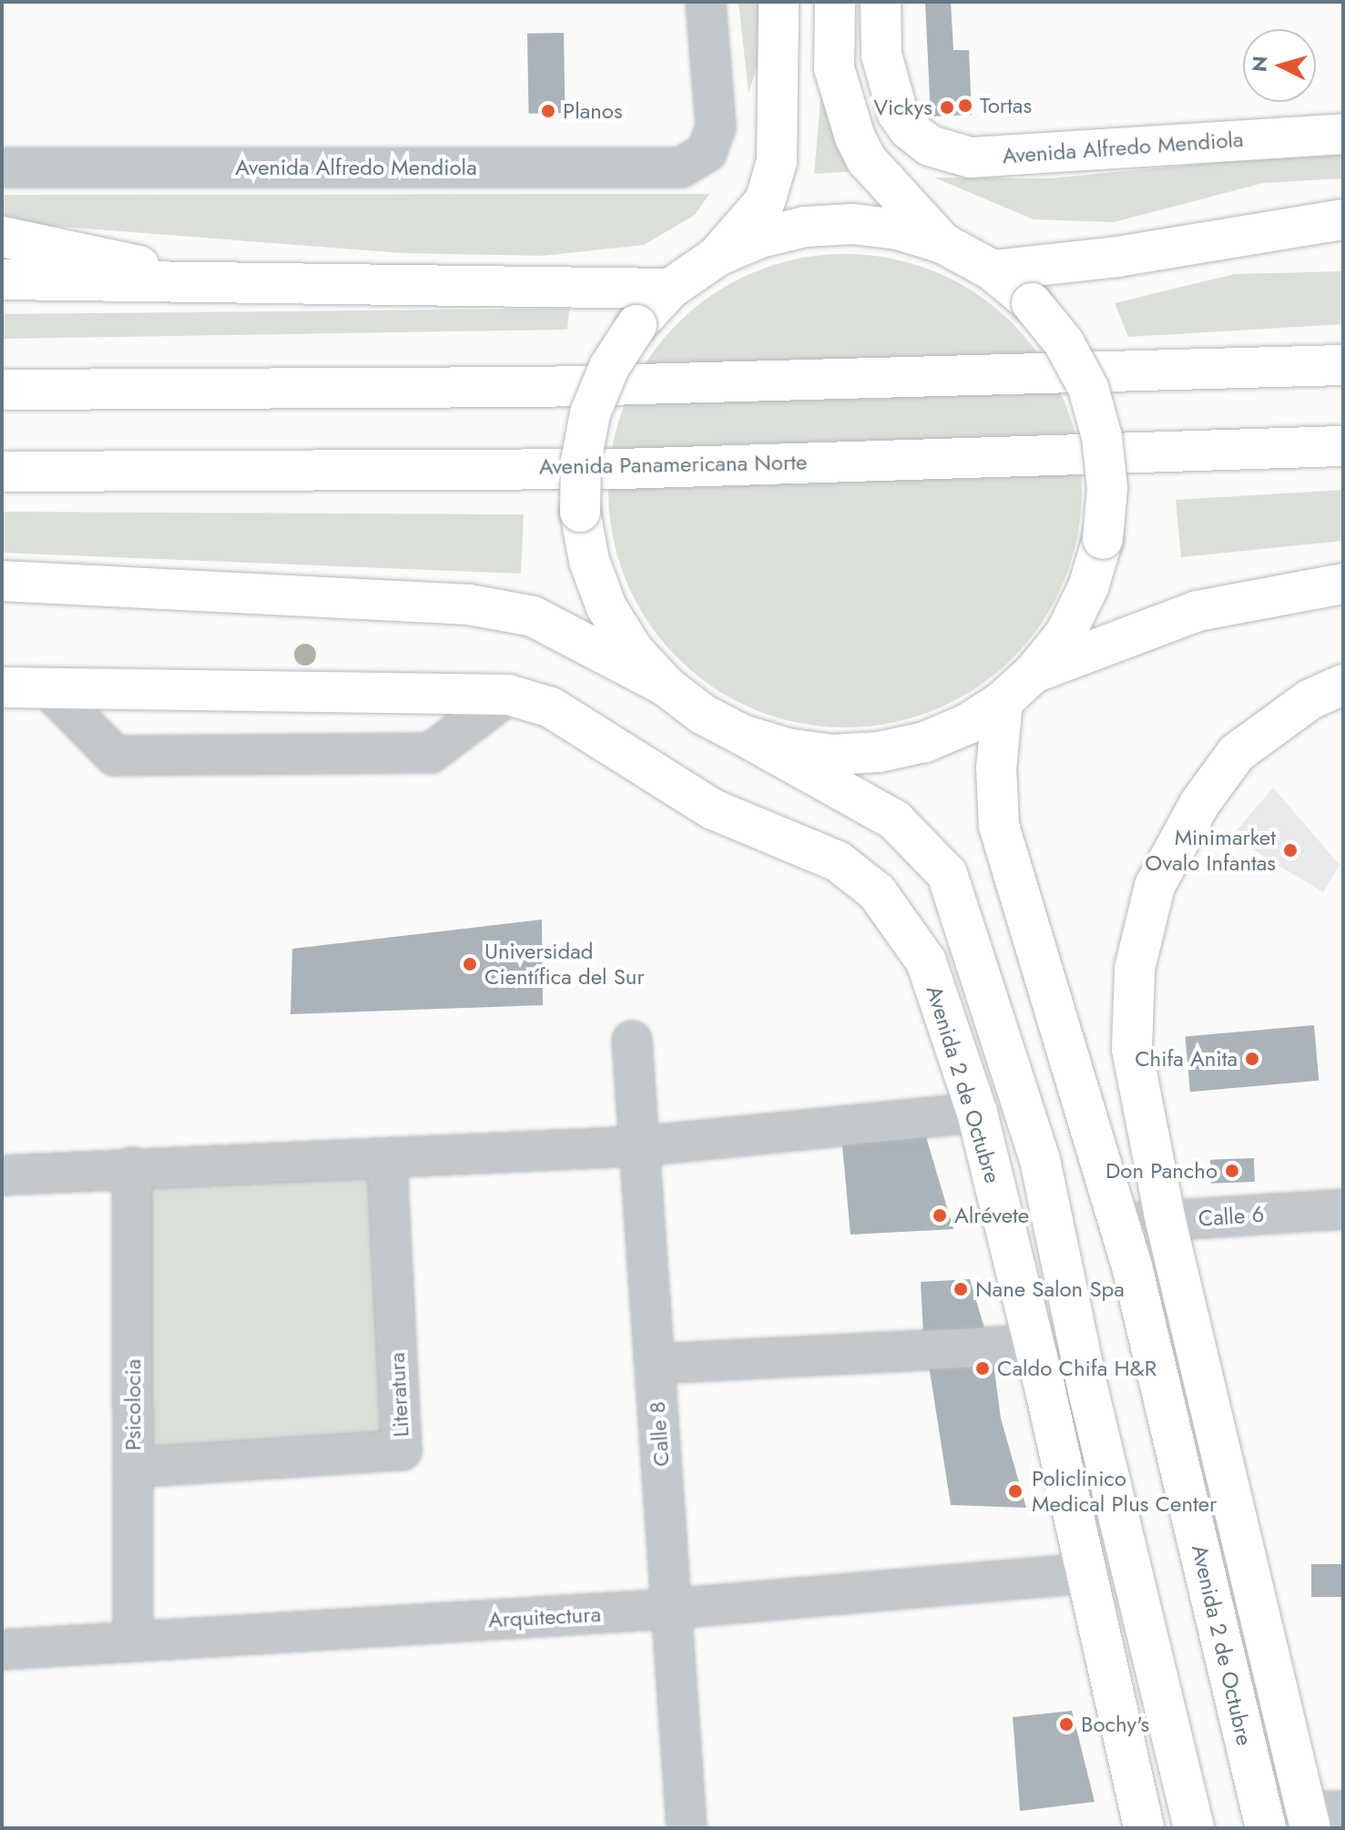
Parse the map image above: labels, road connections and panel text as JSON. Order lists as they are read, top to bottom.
{
  "streets": {
    "main road": ["Avenida Alfredo Mendiola", "Avenida Panamericana Norte", "Avenida 2 de Octubre"],
    "street": [
      "Calle 6",
      "Literatura",
      "Psicolocia",
      "Calle 8",
      "Arquitectura"
    ]
  },
  "crossings": [
    ["Avenida 2 de Octubre", "Calle 6"],
    ["Avenida 2 de Octubre", "Arquitectura"],
    ["Literatura", "Psicolocia"],
    ["Psicolocia", "Arquitectura"],
    ["Calle 8", "Arquitectura"]
  ],
  "places": [
    "Tortas",
    "Vickys",
    "Planos",
    "Minimarket Ovalo Infantas",
    "Universidad Científica del Sur",
    "Chifa Anita",
    "Don Pancho",
    "Alrévete",
    "Nane Salon Spa",
    "Caldo Chifa H&R",
    "Policlinico Medical Plus Center",
    "Bochy's"
  ],
  "north": "left"
}
